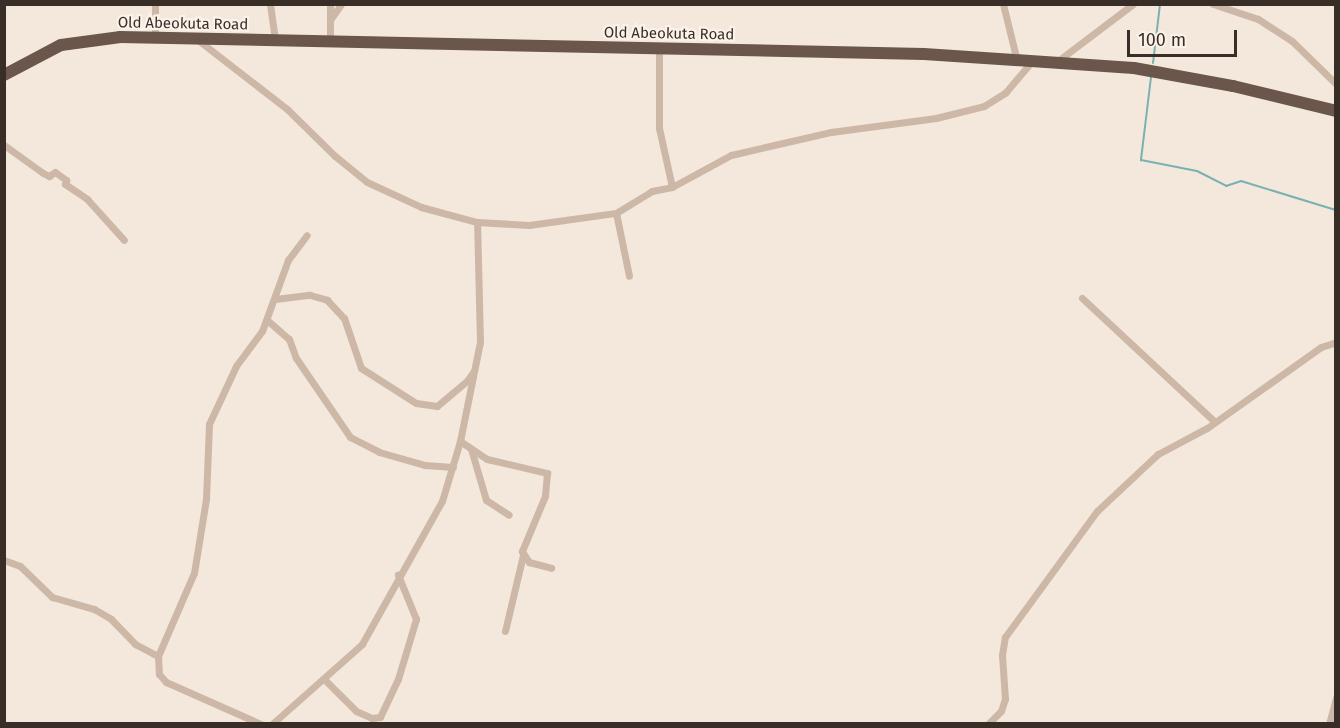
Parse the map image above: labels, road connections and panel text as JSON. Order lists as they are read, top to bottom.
{
  "streets": {
    "highway": ["Old Abeokuta Road"]
  },
  "scale_bar": "100 m"
}
